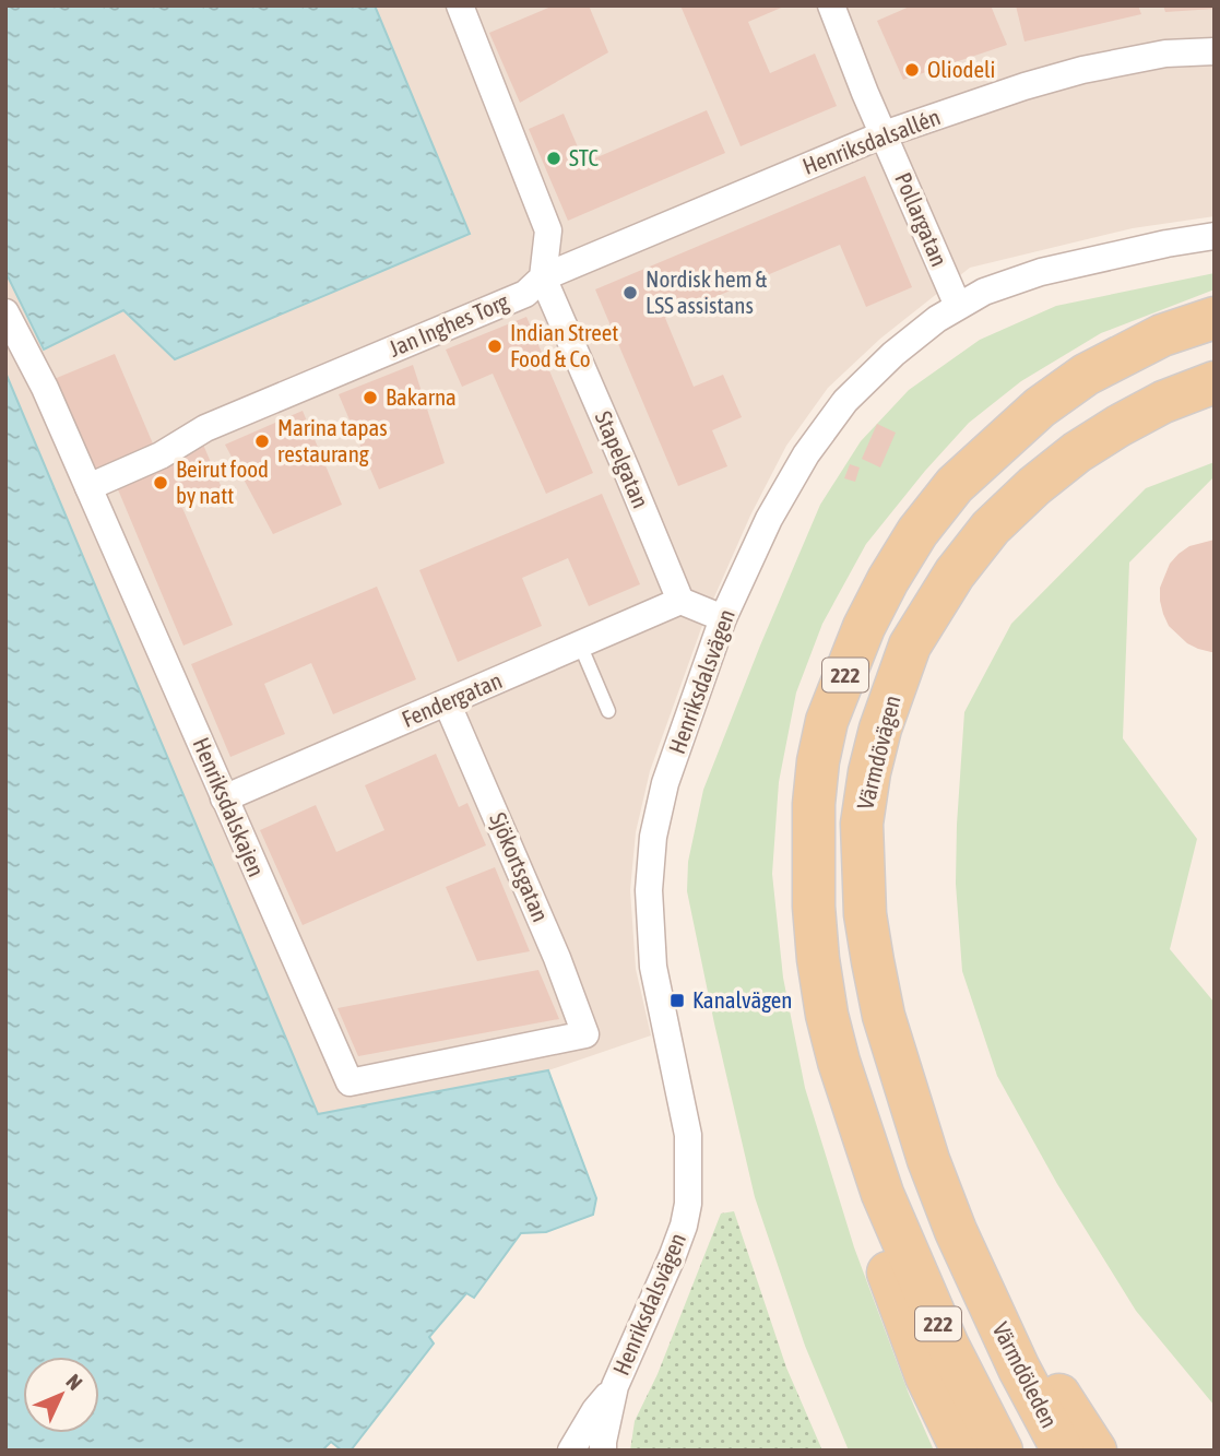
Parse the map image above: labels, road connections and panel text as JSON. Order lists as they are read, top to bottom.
{
  "streets": {
    "main road": ["222", "Värmdövägen", "Värmdöleden"],
    "street": [
      "Henriksdalsallén",
      "Pollargatan",
      "Jan Inghes Torg",
      "Stapelgatan",
      "Henriksdalsvägen",
      "Fendergatan",
      "Henriksdalskajen",
      "Sjökortsgatan"
    ]
  },
  "crossings": [
    ["Henriksdalsallén", "Pollargatan"],
    ["Henriksdalsallén", "Jan Inghes Torg"],
    ["Henriksdalsallén", "Stapelgatan"],
    ["Pollargatan", "Henriksdalsvägen"],
    ["Jan Inghes Torg", "Stapelgatan"],
    ["Jan Inghes Torg", "Henriksdalskajen"],
    ["Stapelgatan", "Fendergatan"],
    ["Fendergatan", "Henriksdalskajen"],
    ["Fendergatan", "Sjökortsgatan"],
    ["Värmdövägen", "Värmdöleden"],
    ["Henriksdalskajen", "Sjökortsgatan"]
  ],
  "places": {
    "other": [
      "Oliodeli",
      "STC",
      "Nordisk hem & LSS assistans",
      "Indian Street Food & Co",
      "Bakarna",
      "Marina tapas restaurang",
      "Beirut food by natt"
    ],
    "transit": ["Kanalvägen"]
  },
  "north": "top right"
}
